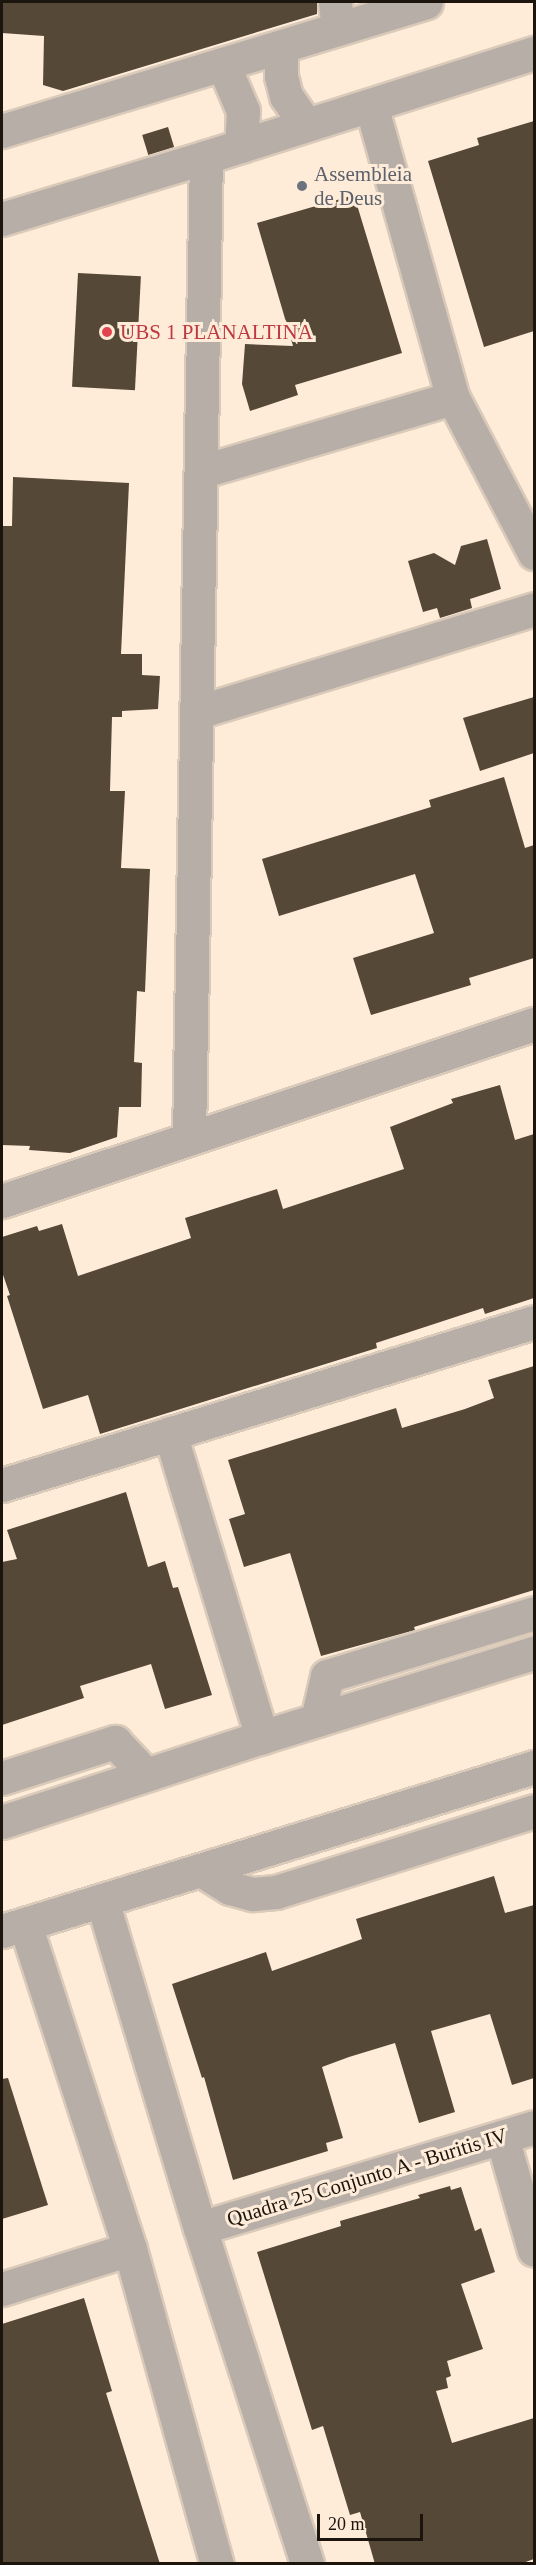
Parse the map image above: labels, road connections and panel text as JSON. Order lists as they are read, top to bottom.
{
  "streets": {
    "street": ["Quadra 25 Conjunto A - Buritis IV"]
  },
  "places": ["Assembleia de Deus", "UBS 1 PLANALTINA"],
  "scale_bar": "20 m"
}
